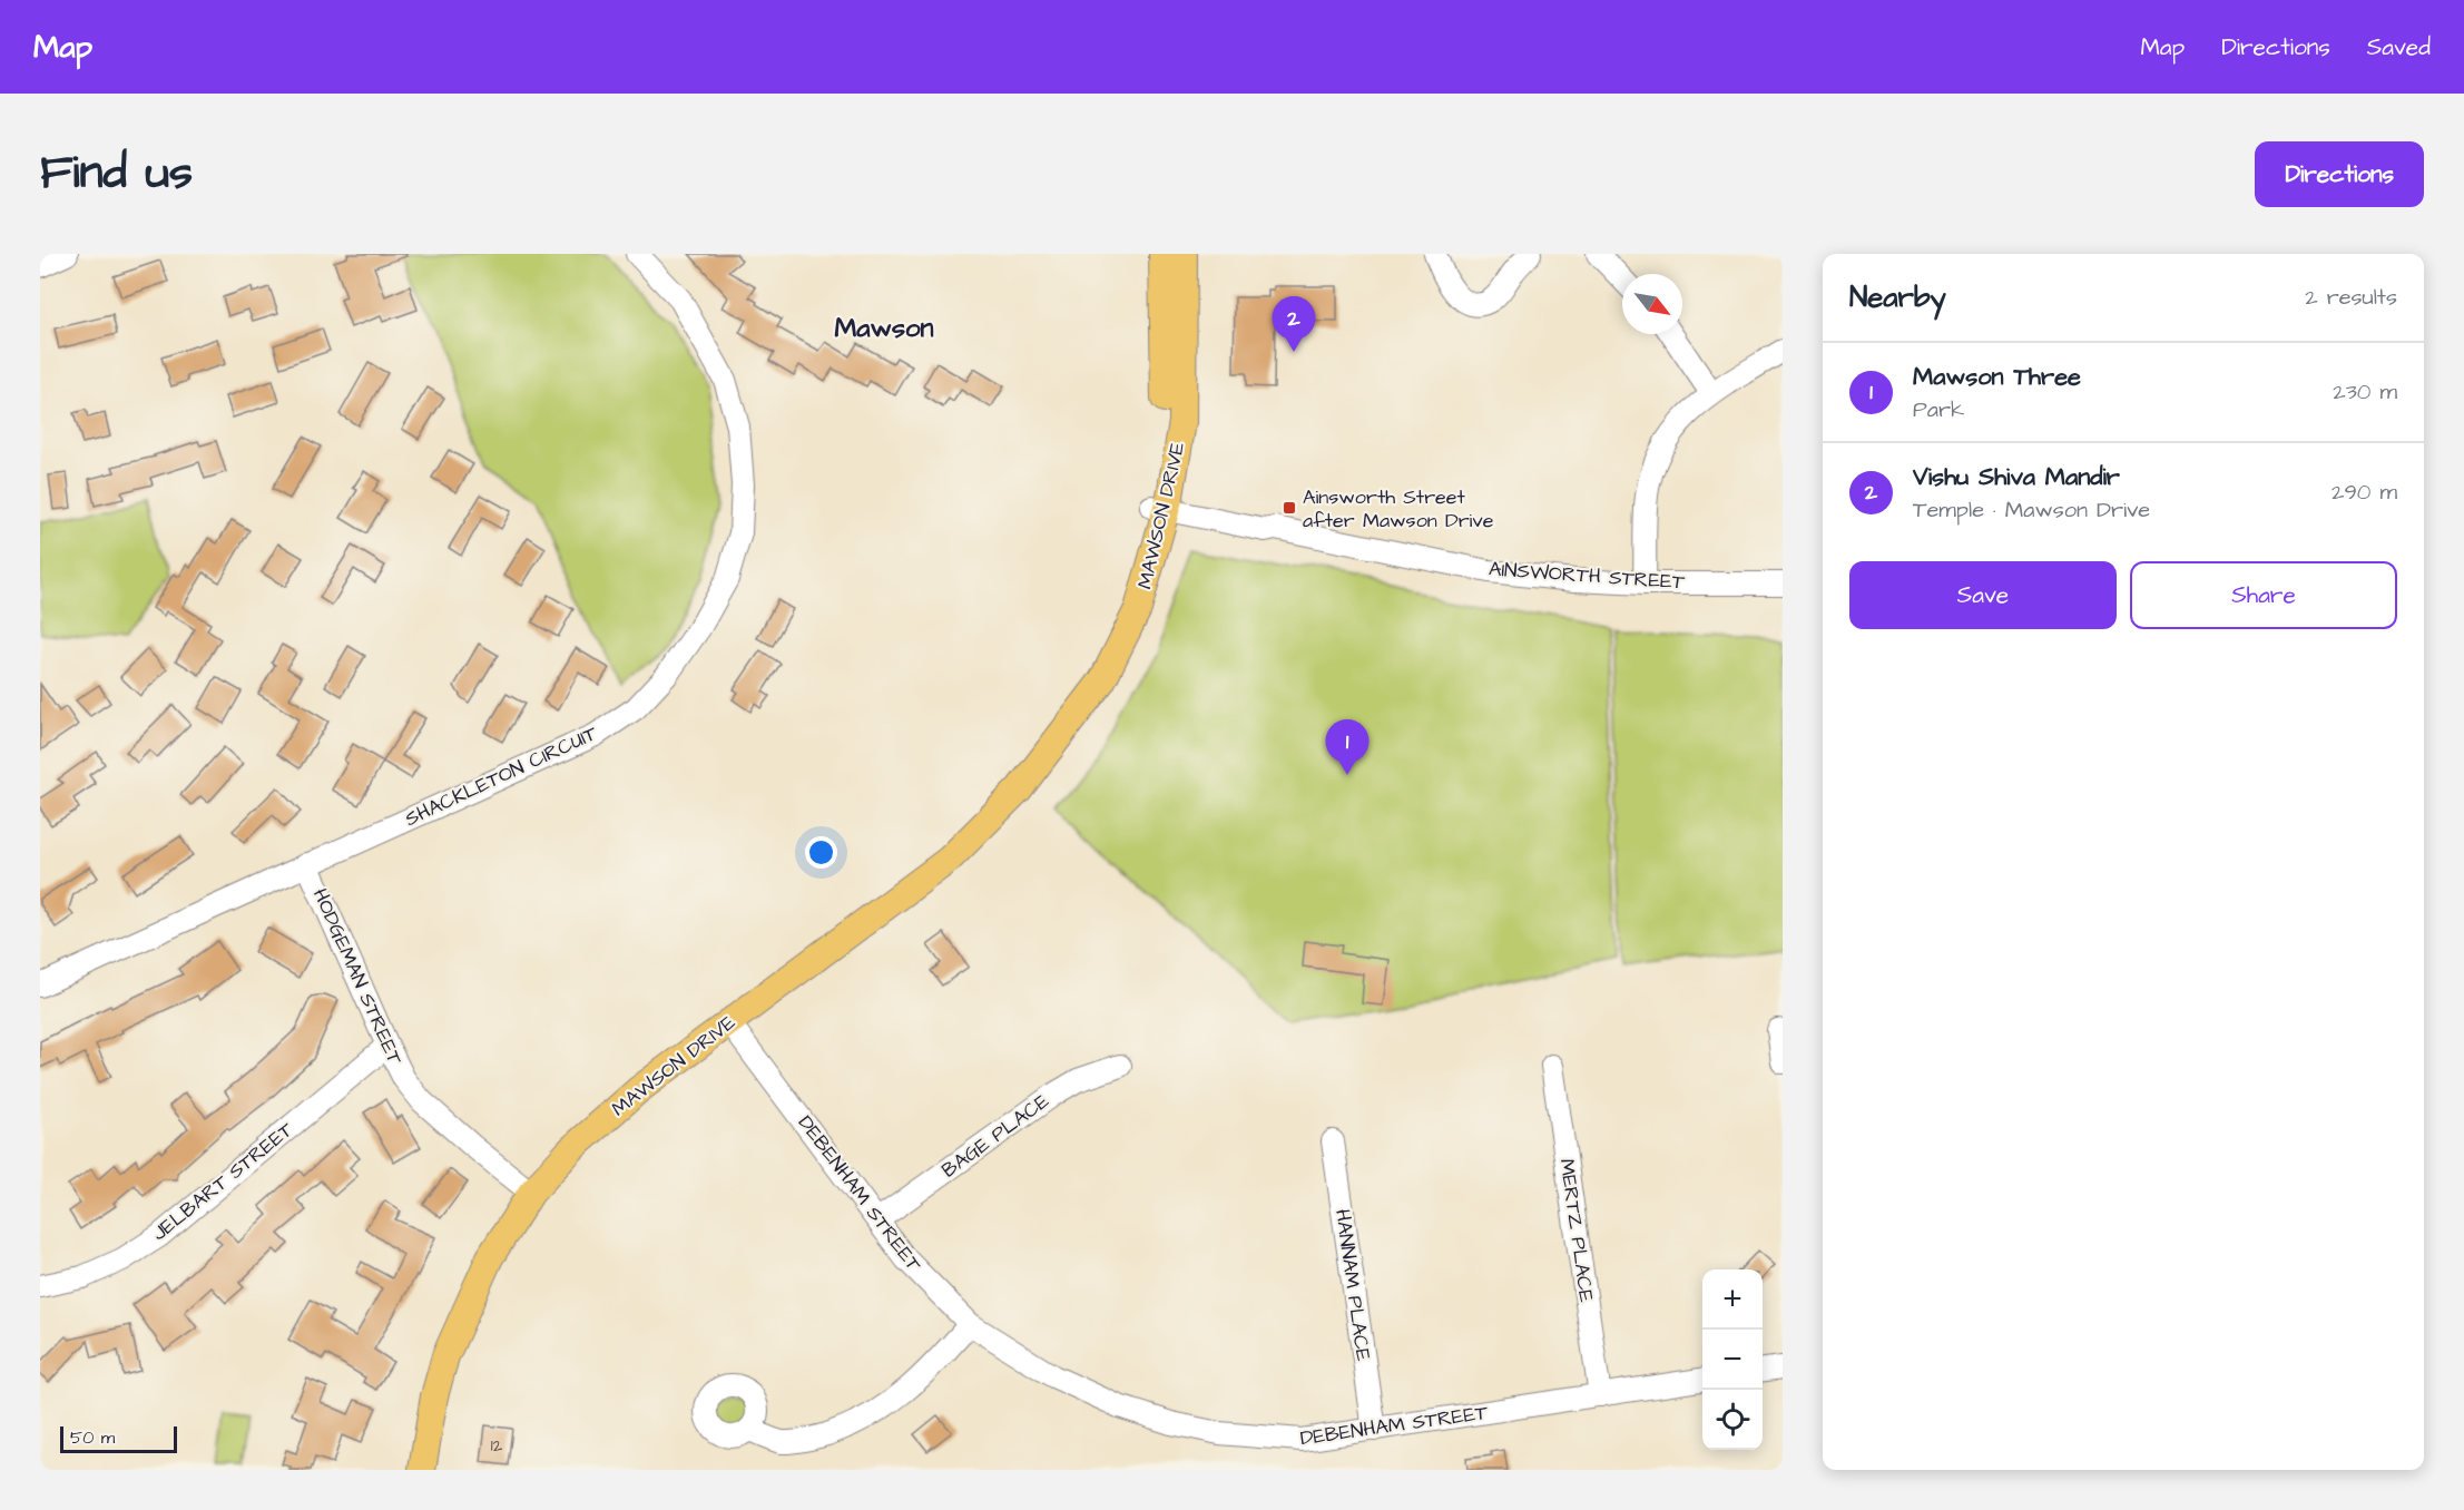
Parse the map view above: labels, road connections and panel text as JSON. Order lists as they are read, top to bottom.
{
  "streets": {
    "main road": ["MAWSON DRIVE"],
    "street": [
      "AINSWORTH STREET",
      "SHACKLETON CIRCUIT",
      "HODGEMAN STREET",
      "BAGE PLACE",
      "JELBART STREET",
      "DEBENHAM STREET",
      "MERTZ PLACE",
      "HANNAM PLACE"
    ]
  },
  "crossings": [
    ["MAWSON DRIVE", "AINSWORTH STREET"],
    ["MAWSON DRIVE", "HODGEMAN STREET"],
    ["MAWSON DRIVE", "DEBENHAM STREET"],
    ["SHACKLETON CIRCUIT", "HODGEMAN STREET"],
    ["HODGEMAN STREET", "JELBART STREET"],
    ["BAGE PLACE", "DEBENHAM STREET"],
    ["DEBENHAM STREET", "MERTZ PLACE"],
    ["DEBENHAM STREET", "HANNAM PLACE"]
  ],
  "districts": ["Mawson"],
  "places": {
    "transit": ["Ainsworth Street after Mawson Drive"]
  },
  "house_numbers": ["12"],
  "scale_bar": "50 m",
  "north": "bottom right",
  "page": {
    "header": "Map",
    "nav": ["Map", "Directions", "Saved"],
    "title": "Find us",
    "buttons": [
      "Directions",
      ["Save", "Share"]
    ],
    "heading": ["Nearby", "2 results"],
    "pins": ["2", "1"],
    "list": [
      {
        "mark": "1",
        "name": "Mawson Three",
        "note": "Park",
        "value": "230 m"
      },
      {
        "mark": "2",
        "name": "Vishu Shiva Mandir",
        "note": "Temple · Mawson Drive",
        "value": "290 m"
      }
    ],
    "map_buttons": ["+", "−"],
    "scale": "50 m"
  }
}
